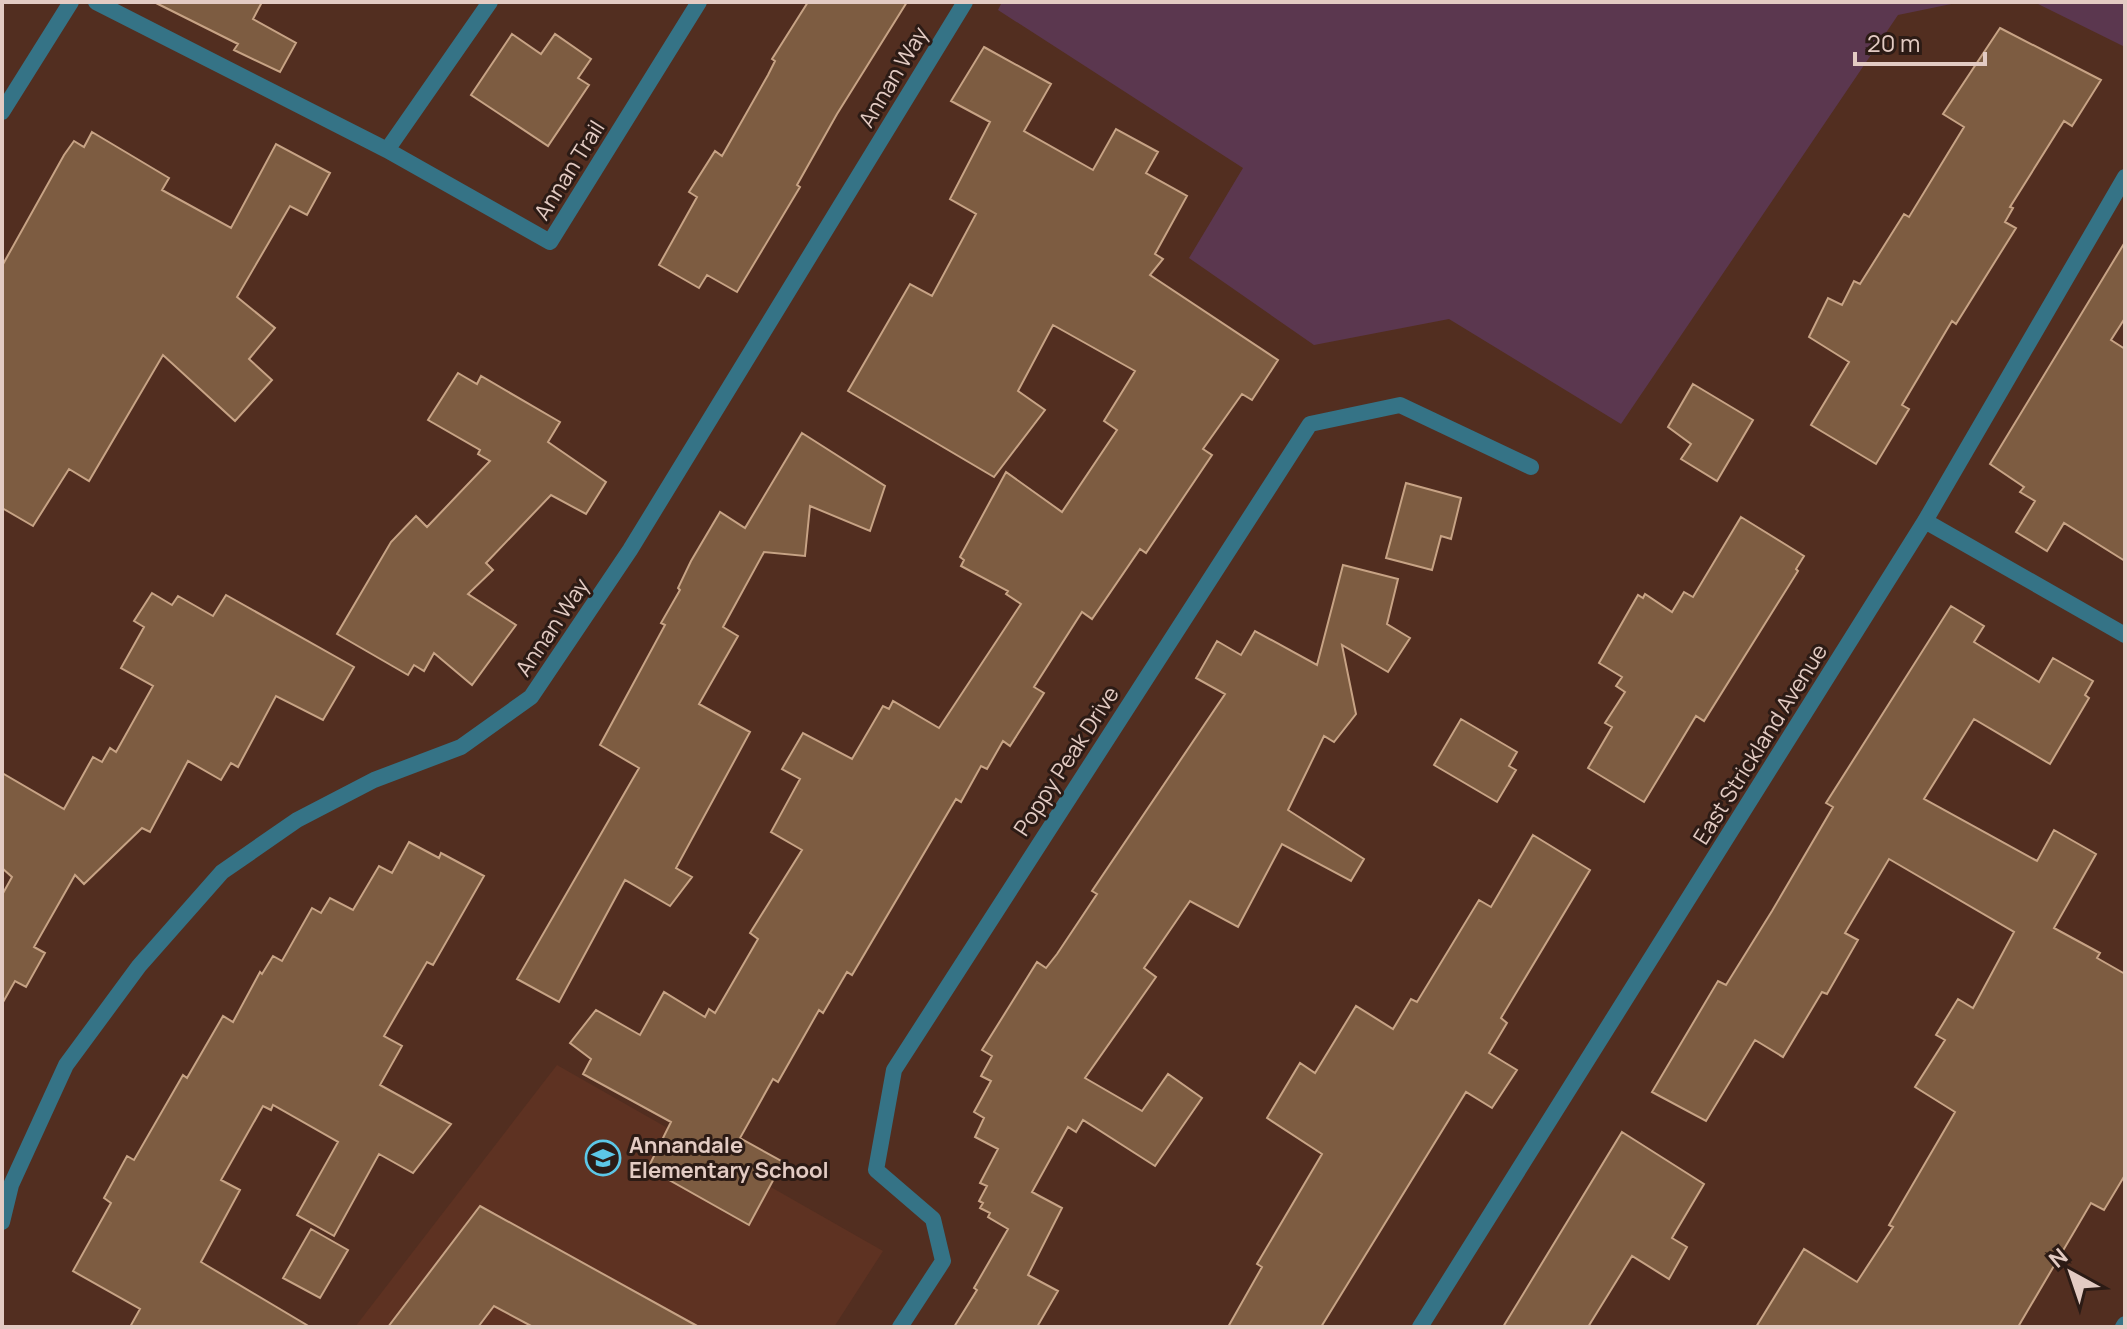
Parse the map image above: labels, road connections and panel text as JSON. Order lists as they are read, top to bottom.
{
  "streets": {
    "street": [
      "Annan Way",
      "Annan Trail",
      "East Strickland Avenue",
      "Poppy Peak Drive"
    ]
  },
  "places": {
    "school or university": ["Annandale Elementary School"]
  },
  "scale_bar": "20 m",
  "north": "top left"
}
